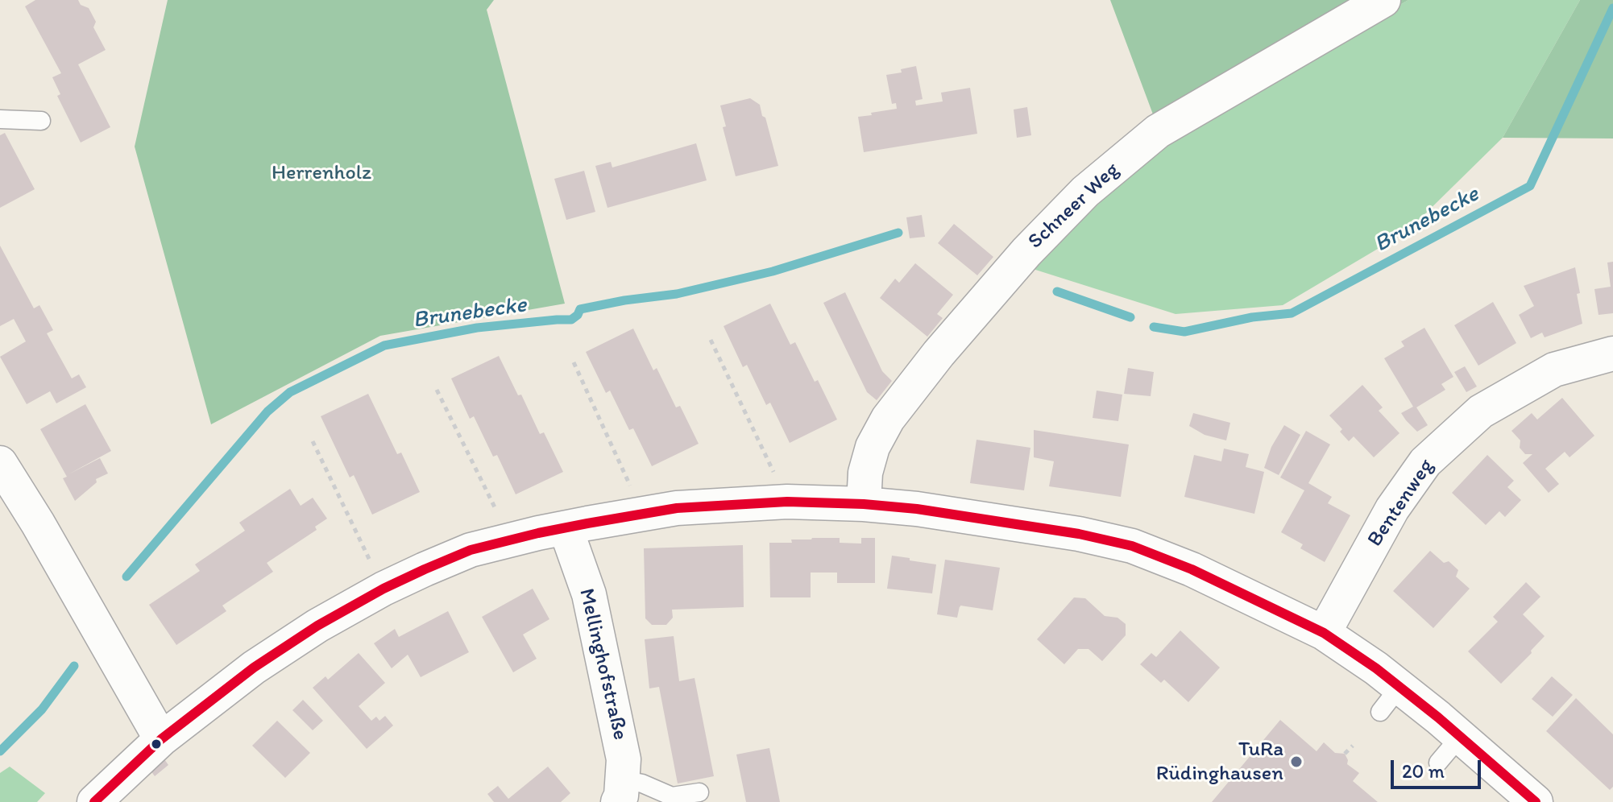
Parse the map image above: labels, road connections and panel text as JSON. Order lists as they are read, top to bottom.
{
  "streets": {
    "street": ["Schneer Weg", "Bentenweg", "Mellinghofstraße"]
  },
  "water": ["Brunebecke"],
  "parks": ["Herrenholz"],
  "places": ["TuRa Rüdinghausen"],
  "scale_bar": "20 m"
}
